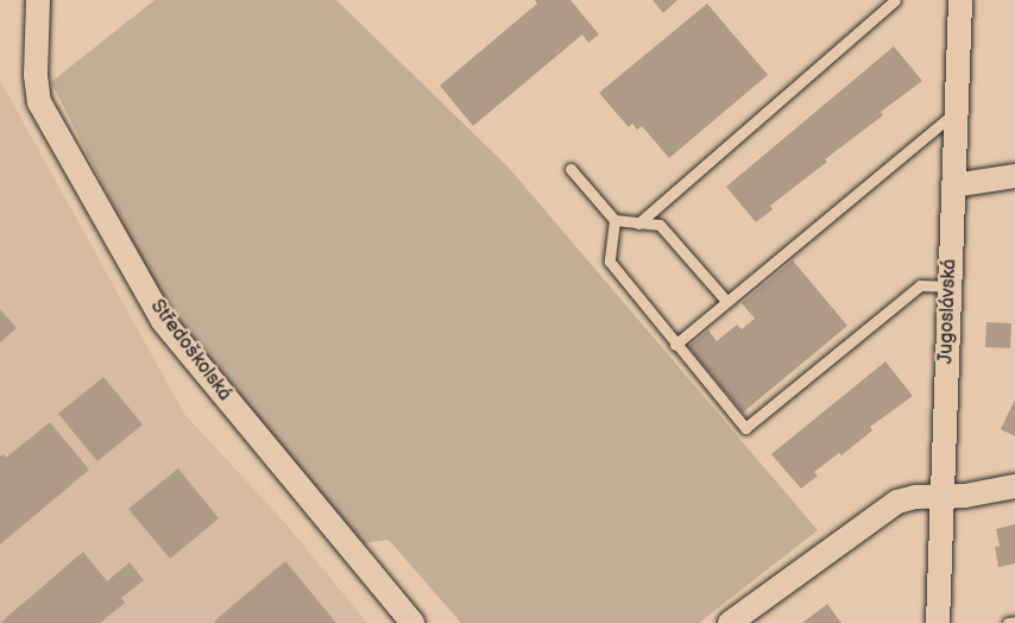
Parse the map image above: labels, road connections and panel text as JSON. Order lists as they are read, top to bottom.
{
  "streets": {
    "street": ["Jugoslávská", "Středoškolská"]
  }
}
